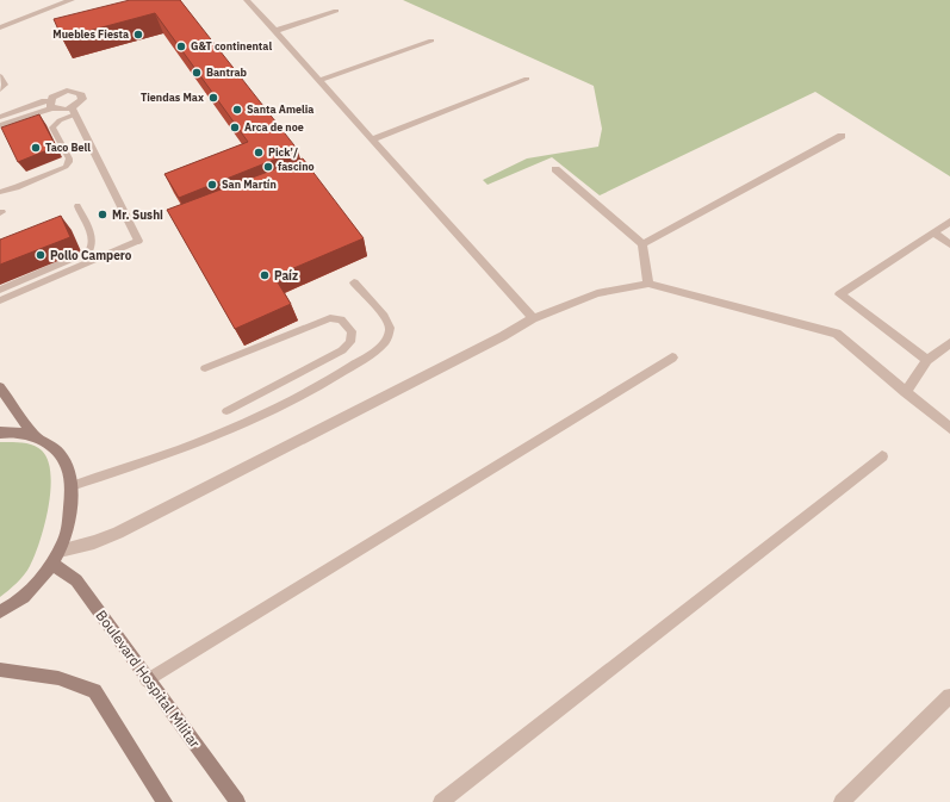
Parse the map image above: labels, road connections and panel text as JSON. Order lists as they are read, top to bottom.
{
  "streets": {
    "main road": ["Boulevard Hospital Militar"]
  },
  "places": [
    "Muebles Fiesta",
    "G&T continental",
    "Bantrab",
    "Tiendas Max",
    "Santa Amelia",
    "Arca de noe",
    "Taco Bell",
    "Pick’/",
    "fascino",
    "San Martín",
    "Mr. Sushi",
    "Pollo Campero",
    "Paíz"
  ]
}
